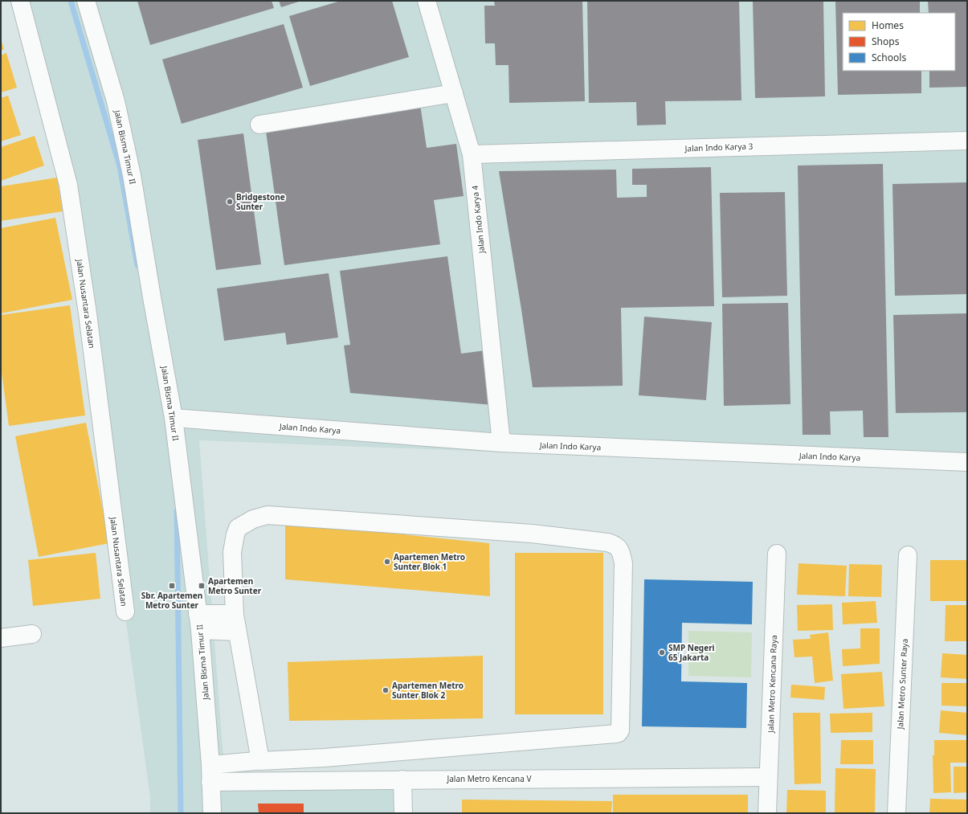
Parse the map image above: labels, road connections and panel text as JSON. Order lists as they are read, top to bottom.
{
  "streets": {
    "street": [
      "Jalan Bisma Timur II",
      "Jalan Indo Karya 3",
      "Jalan Indo Karya 4",
      "Jalan Nusantara Selatan",
      "Jalan Indo Karya",
      "Jalan Metro Kencana Raya",
      "Jalan Metro Sunter Raya",
      "Jalan Metro Kencana V"
    ]
  },
  "crossings": [
    ["Jalan Bisma Timur II", "Jalan Indo Karya"],
    ["Jalan Bisma Timur II", "Jalan Metro Kencana V"],
    ["Jalan Indo Karya 3", "Jalan Indo Karya 4"],
    ["Jalan Indo Karya 4", "Jalan Indo Karya"],
    ["Jalan Metro Kencana Raya", "Jalan Metro Kencana V"]
  ],
  "places": {
    "other": [
      "Bridgestone Sunter",
      "Apartemen Metro Sunter Blok 1",
      "SMP Negeri 65 Jakarta",
      "Apartemen Metro Sunter Blok 2"
    ],
    "transit": ["Sbr. Apartemen Metro Sunter", "Apartemen Metro Sunter"]
  },
  "legend": ["Homes", "Shops", "Schools"]
}
